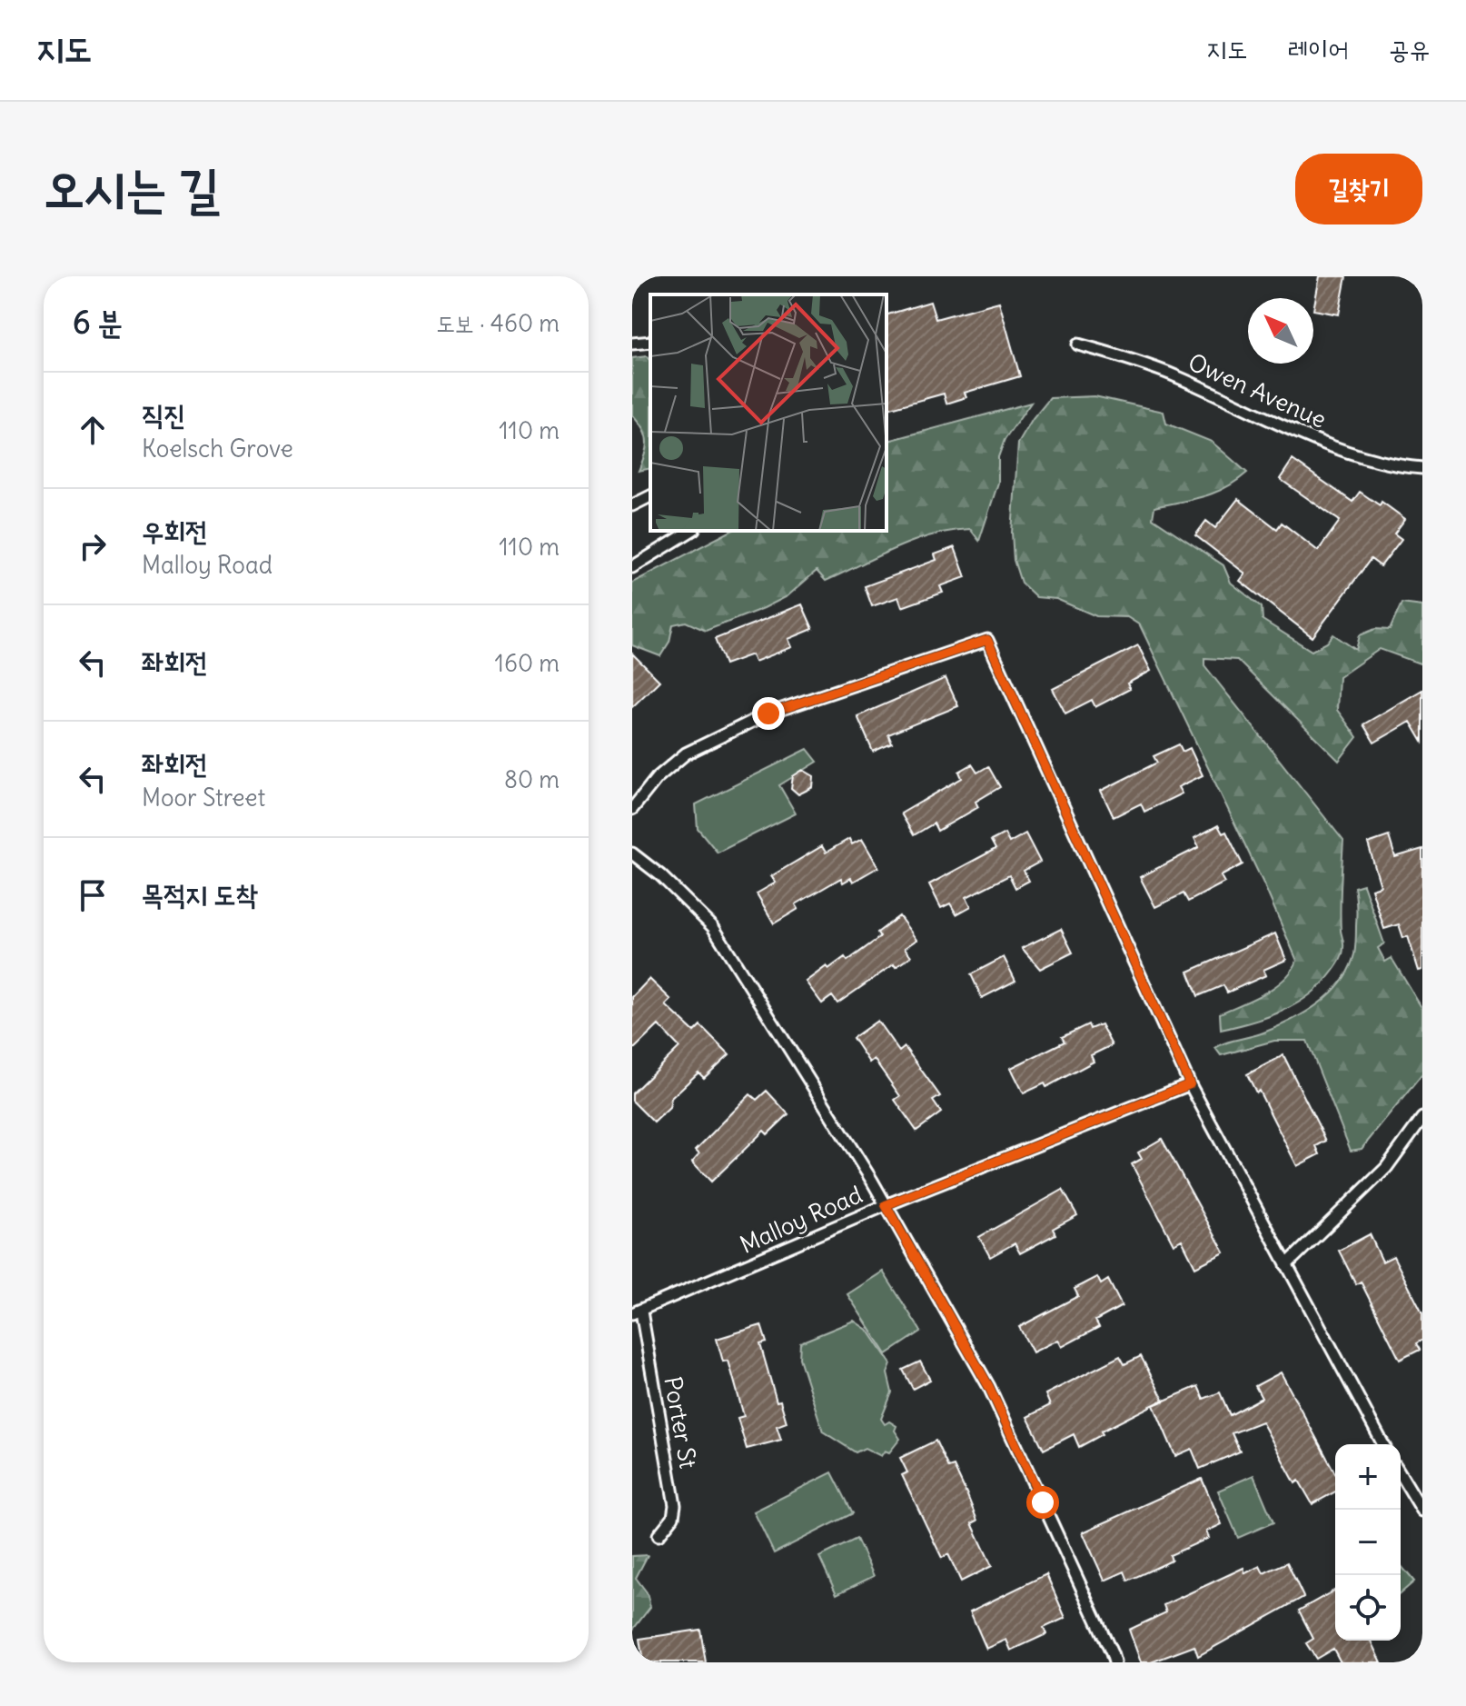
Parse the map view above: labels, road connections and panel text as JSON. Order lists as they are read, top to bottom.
{
  "streets": {
    "lane": ["Owen Avenue", "Malloy Road", "Porter St"]
  },
  "crossings": [
    ["Malloy Road", "Porter St"]
  ],
  "north": "top left",
  "page": {
    "header": "지도",
    "nav": ["지도", "레이어", "공유"],
    "buttons": "길찾기",
    "title": "오시는 길",
    "heading": ["6 분", "도보 · 460 m"],
    "list": [
      ["직진", "Koelsch Grove", "110 m"],
      ["우회전", "Malloy Road", "110 m"],
      ["좌회전", "160 m"],
      ["좌회전", "Moor Street", "80 m"],
      "목적지 도착"
    ],
    "map_buttons": ["+", "−"]
  }
}
